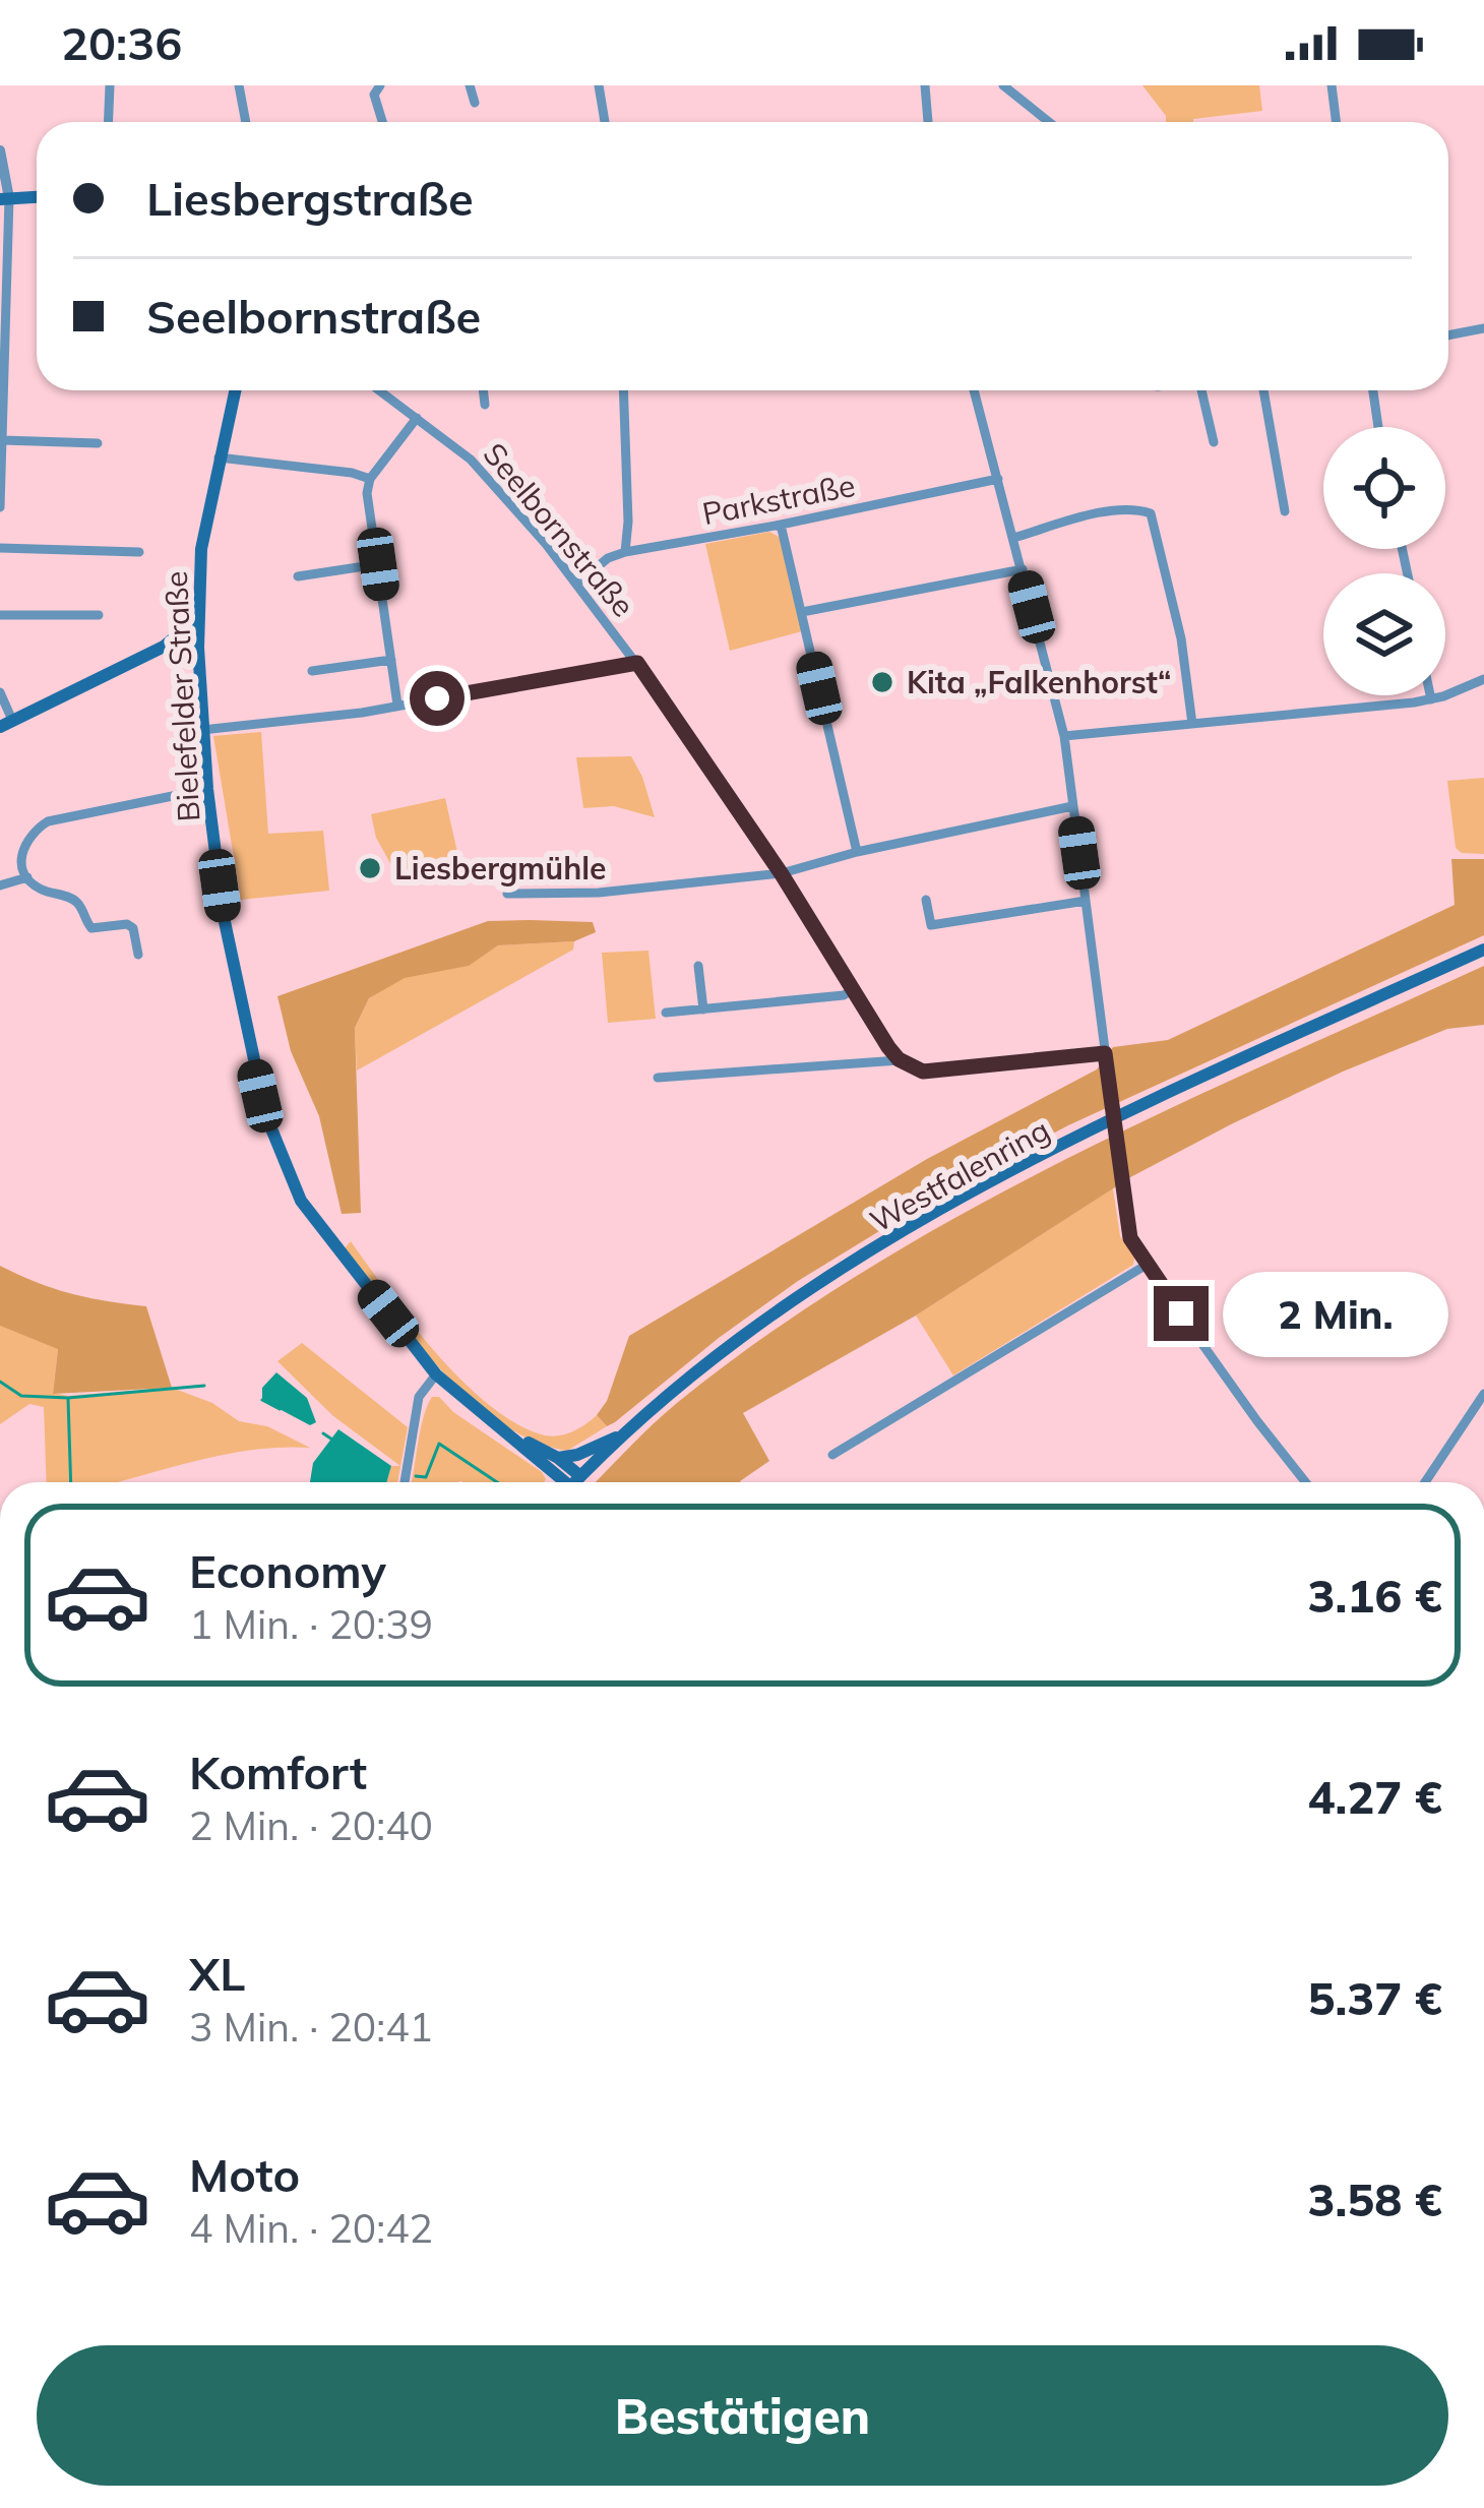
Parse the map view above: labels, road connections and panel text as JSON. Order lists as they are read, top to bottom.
{
  "streets": {
    "main road": ["Bielefelder Straße", "Westfalenring"],
    "street": ["Parkstraße", "Seelbornstraße"]
  },
  "crossings": [
    ["Parkstraße", "Seelbornstraße"]
  ],
  "places": ["Kita „Falkenhorst“", "Liesbergmühle"],
  "page": {
    "status": "20:36",
    "banner": ["Liesbergstraße", "Seelbornstraße"],
    "bubble": "2 Min.",
    "list": [
      {
        "name": "Economy",
        "note": "1 Min. · 20:39",
        "value": "3.16 €"
      },
      {
        "name": "Komfort",
        "note": "2 Min. · 20:40",
        "value": "4.27 €"
      },
      {
        "name": "XL",
        "note": "3 Min. · 20:41",
        "value": "5.37 €"
      },
      {
        "name": "Moto",
        "note": "4 Min. · 20:42",
        "value": "3.58 €"
      }
    ],
    "buttons": "Bestätigen"
  }
}
